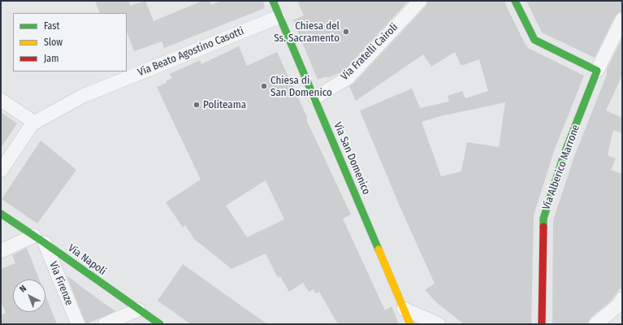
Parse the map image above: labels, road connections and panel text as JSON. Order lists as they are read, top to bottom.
{
  "streets": {
    "street": [
      "Via Beato Agostino Casotti",
      "Via Fratelli Cairoli",
      "Via San Domenico",
      "Via Alberico Marrone",
      "Via Napoli",
      "Via Firenze"
    ]
  },
  "crossings": [
    ["Via Beato Agostino Casotti", "Via San Domenico"],
    ["Via Fratelli Cairoli", "Via San Domenico"],
    ["Via Napoli", "Via Firenze"]
  ],
  "places": ["Chiesa del Ss. Sacramento", "Chiesa di San Domenico", "Politeama"],
  "legend": ["Fast", "Slow", "Jam"],
  "north": "top left"
}
